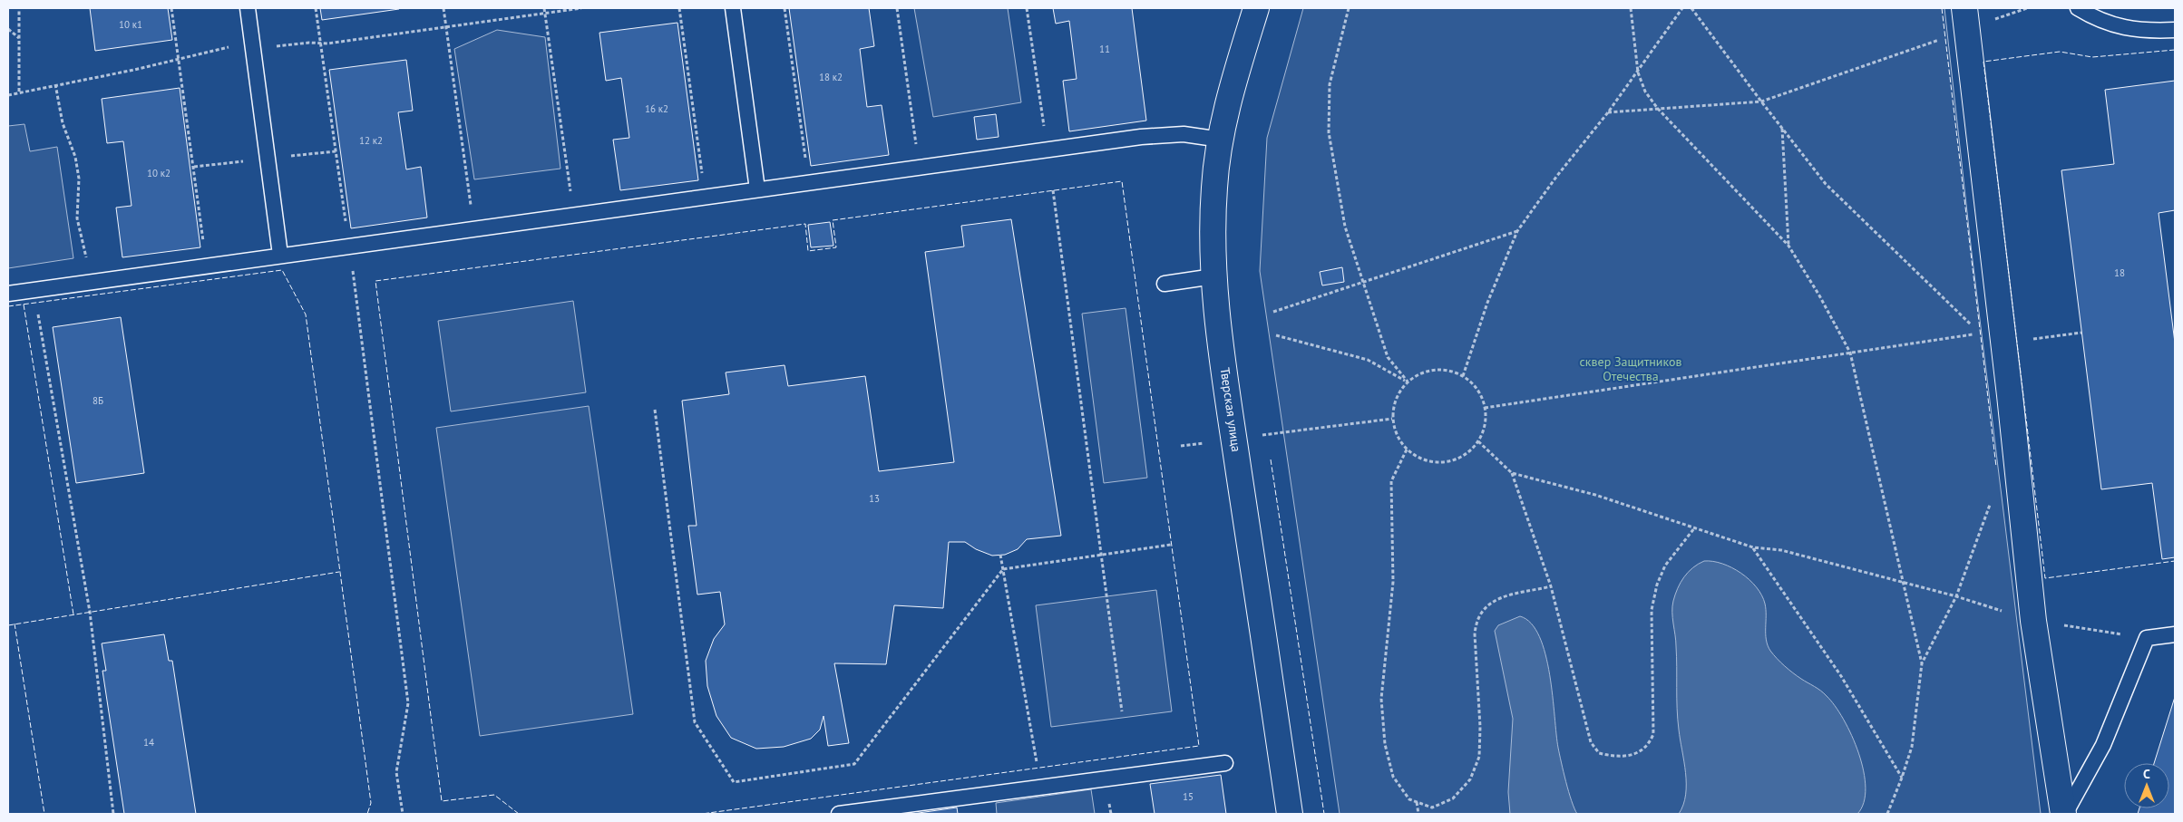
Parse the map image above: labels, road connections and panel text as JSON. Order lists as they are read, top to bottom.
{
  "streets": {
    "street": ["Тверская улица"]
  },
  "parks": ["сквер Защитников Отечества"],
  "house_numbers": [
    "10 к1",
    "11",
    "18 к2",
    "16 к2",
    "12 к2",
    "10 к2",
    "18",
    "8Б",
    "13",
    "14",
    "15"
  ],
  "north": "top"
}
